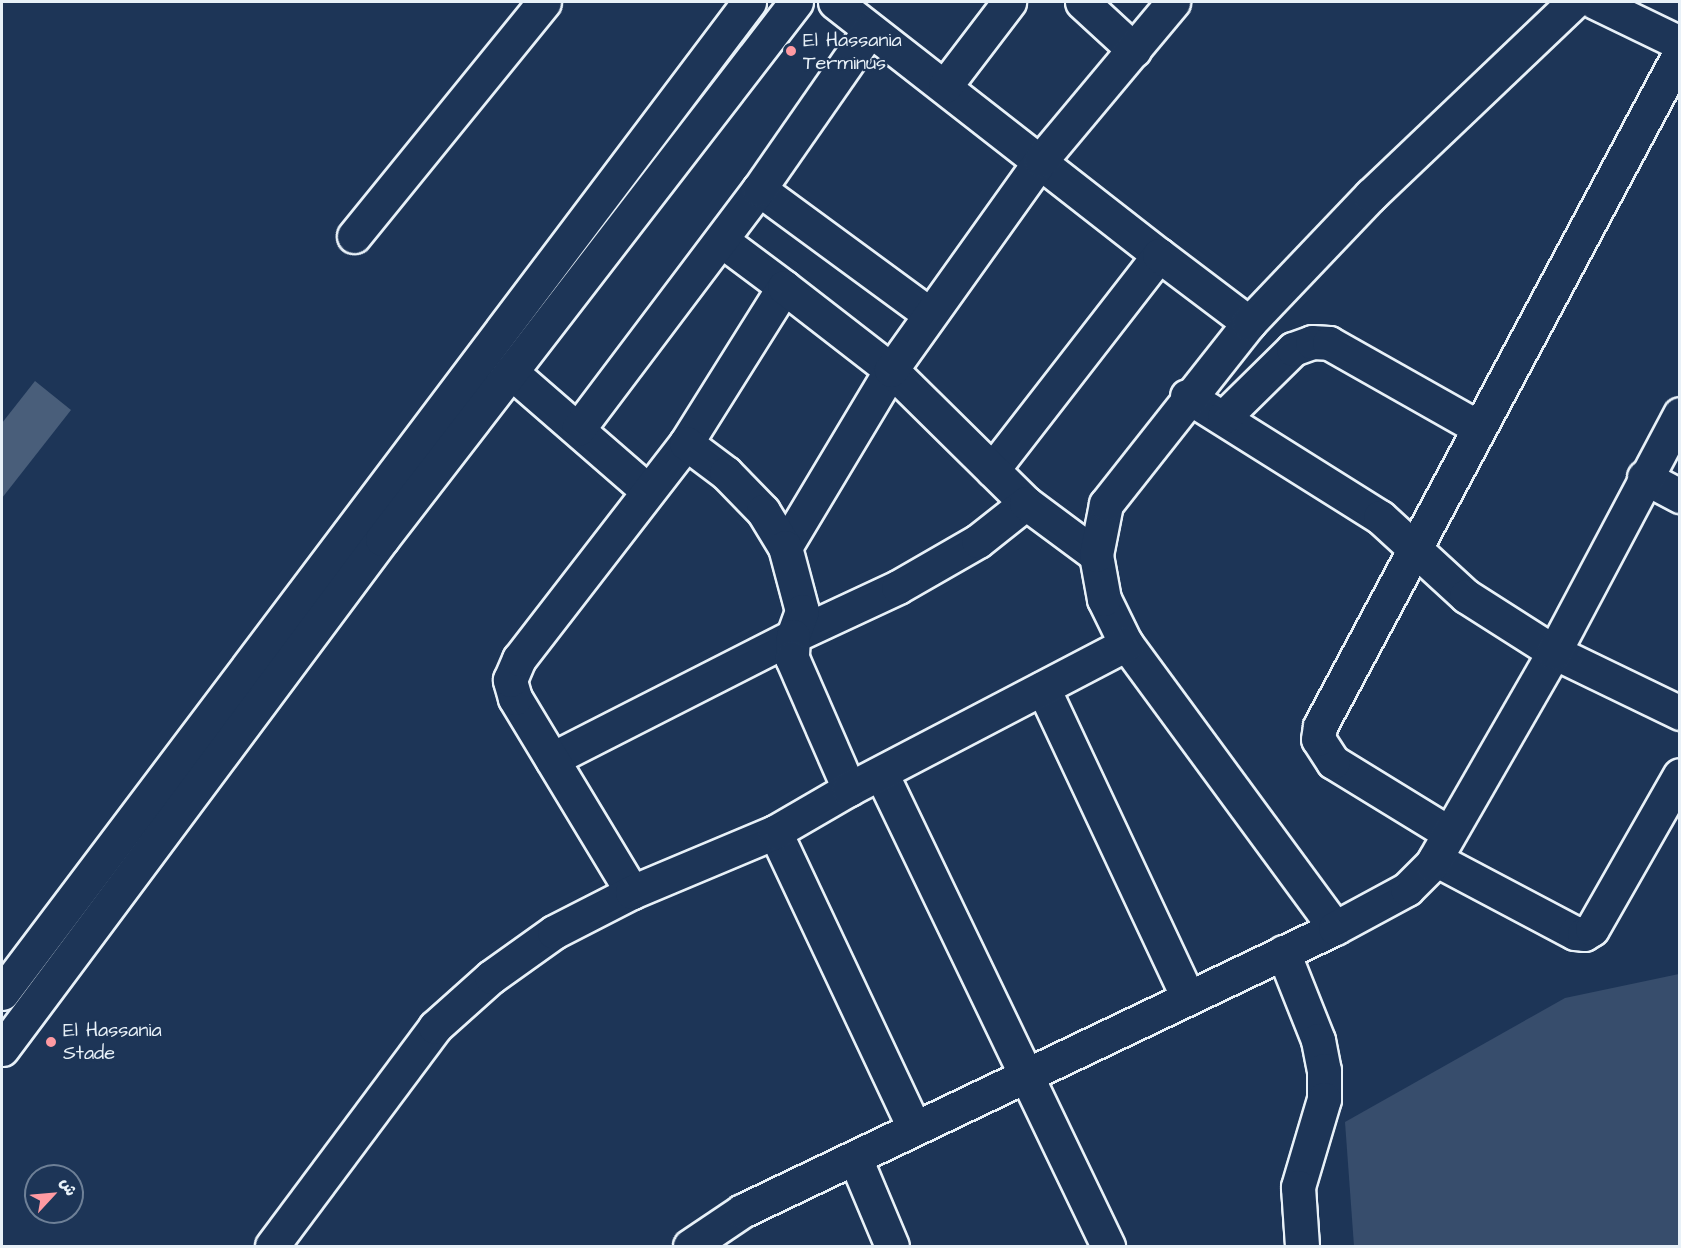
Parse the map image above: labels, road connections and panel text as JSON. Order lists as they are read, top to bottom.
{
  "places": ["El Hassania Terminus", "El Hassania Stade"],
  "north": "top right"
}
